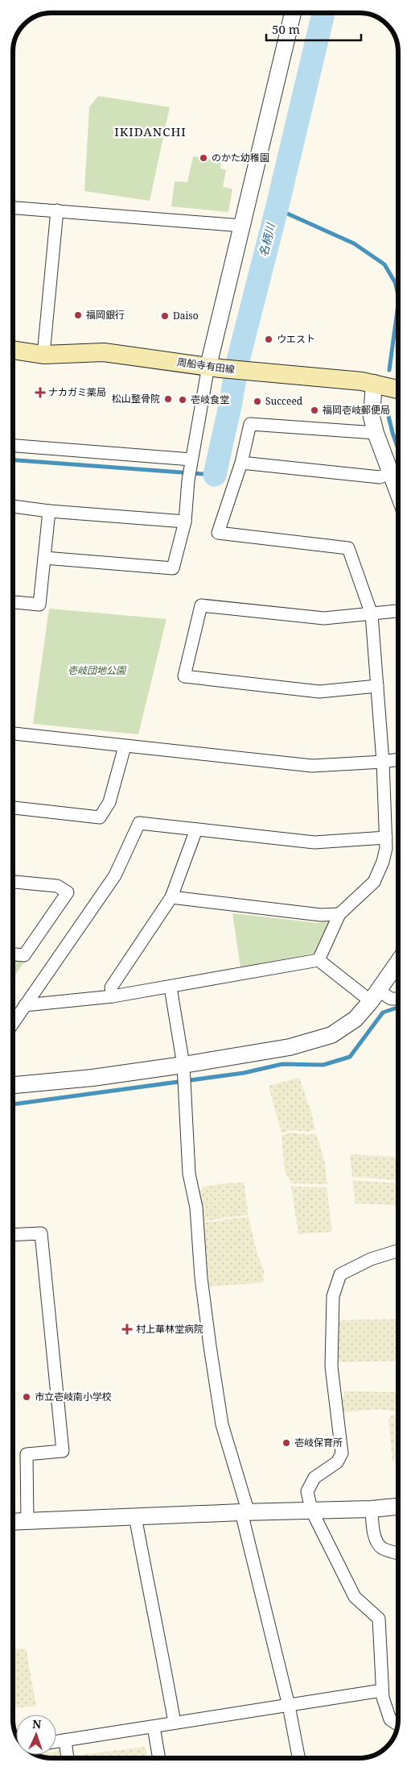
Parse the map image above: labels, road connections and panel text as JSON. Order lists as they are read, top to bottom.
{
  "streets": {
    "main road": ["周船寺有田線"]
  },
  "districts": ["IKIDANCHI"],
  "water": ["名柄川"],
  "parks": ["壱岐団地公園"],
  "places": {
    "other": [
      "のかた幼稚園",
      "福岡銀行",
      "Daiso",
      "ウエスト",
      "松山整骨院",
      "壱岐食堂",
      "Succeed",
      "福岡壱岐郵便局",
      "市立壱岐南小学校",
      "壱岐保育所"
    ],
    "health": ["ナカガミ薬局", "村上華林堂病院"]
  },
  "scale_bar": "50 m",
  "north": "top"
}
